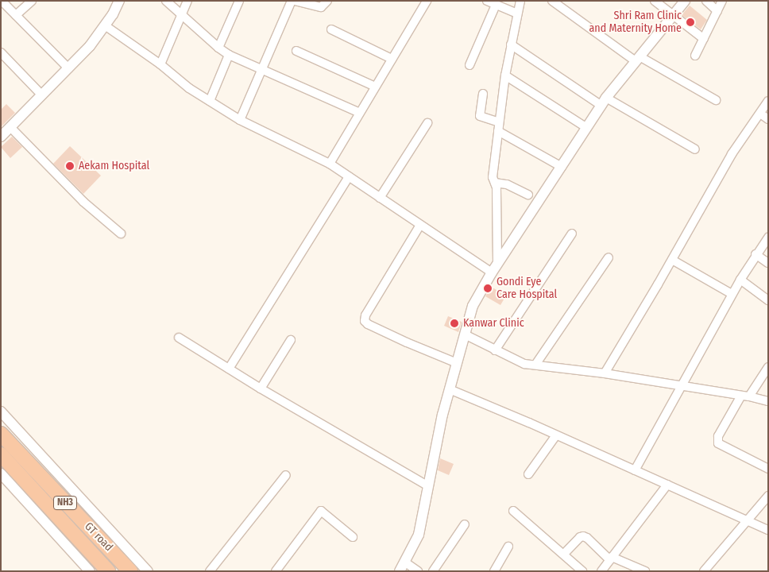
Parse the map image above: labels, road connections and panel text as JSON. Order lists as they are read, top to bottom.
{
  "streets": {
    "highway": ["NH3", "GT road"]
  },
  "places": [
    "Shri Ram Clinic and Maternity Home",
    "Aekam Hospital",
    "Gondi Eye Care Hospital",
    "Kanwar Clinic"
  ]
}
